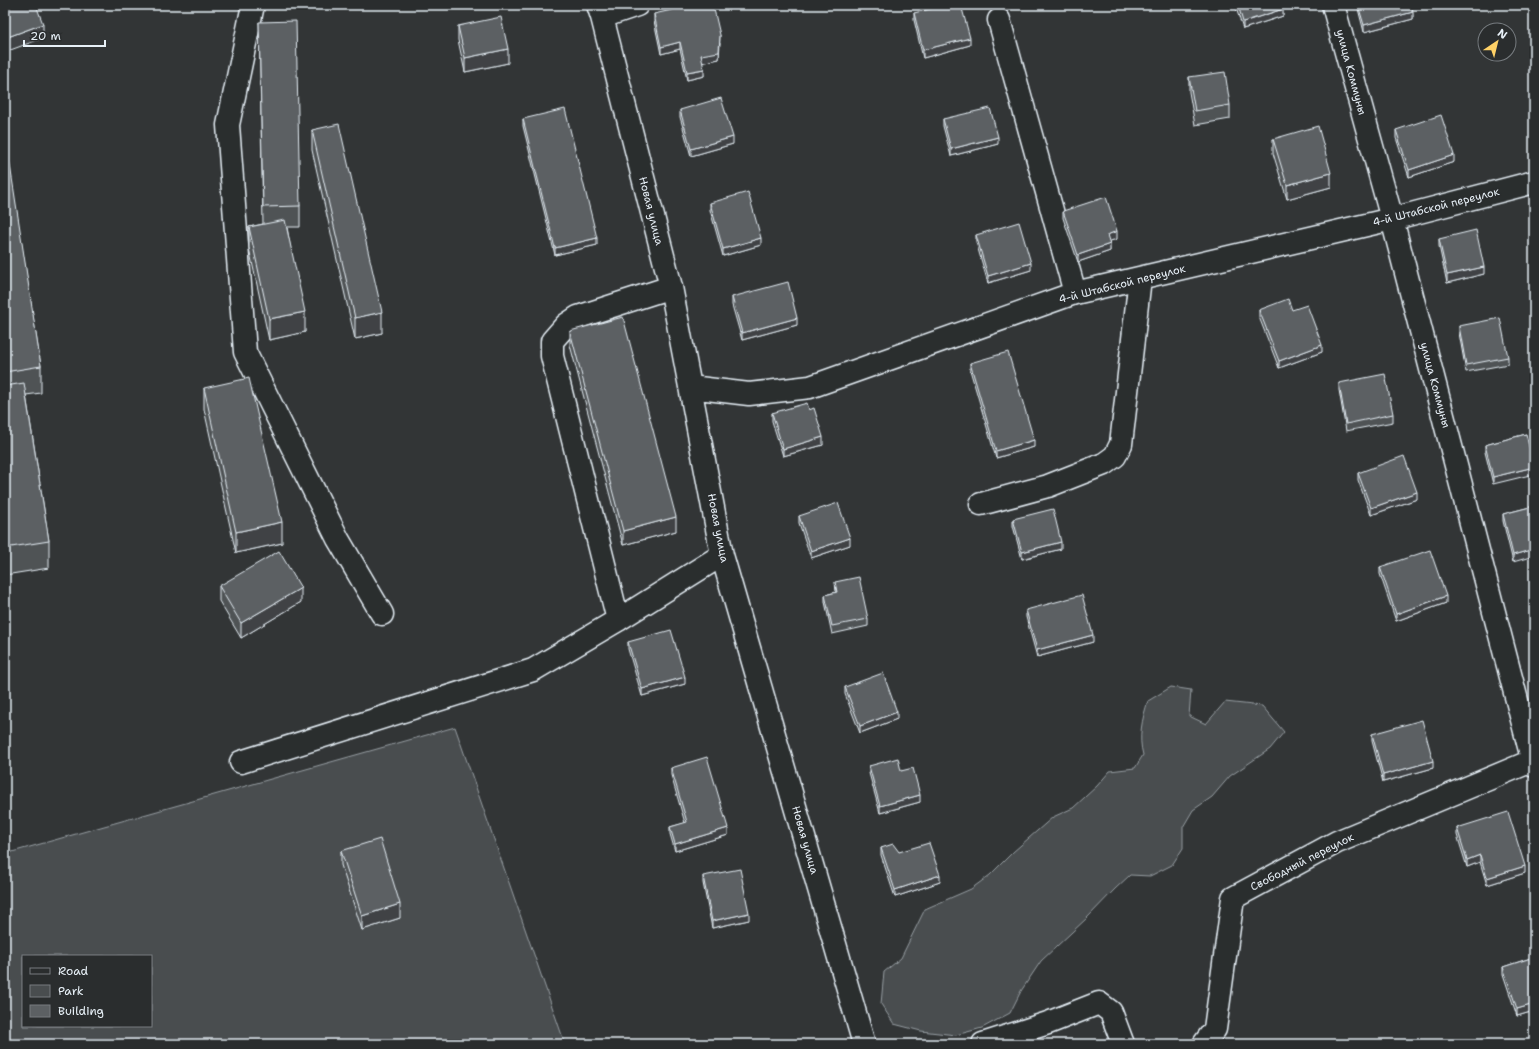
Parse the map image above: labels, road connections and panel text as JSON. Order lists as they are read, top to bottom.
{
  "streets": {
    "street": [
      "улица Коммуны",
      "4-й Штабской переулок",
      "Новая улица",
      "Свободный переулок"
    ]
  },
  "crossings": [
    ["улица Коммуны", "4-й Штабской переулок"],
    ["улица Коммуны", "Свободный переулок"],
    ["4-й Штабской переулок", "Новая улица"]
  ],
  "legend": ["Road", "Park", "Building"],
  "scale_bar": "20 m",
  "north": "top right"
}
